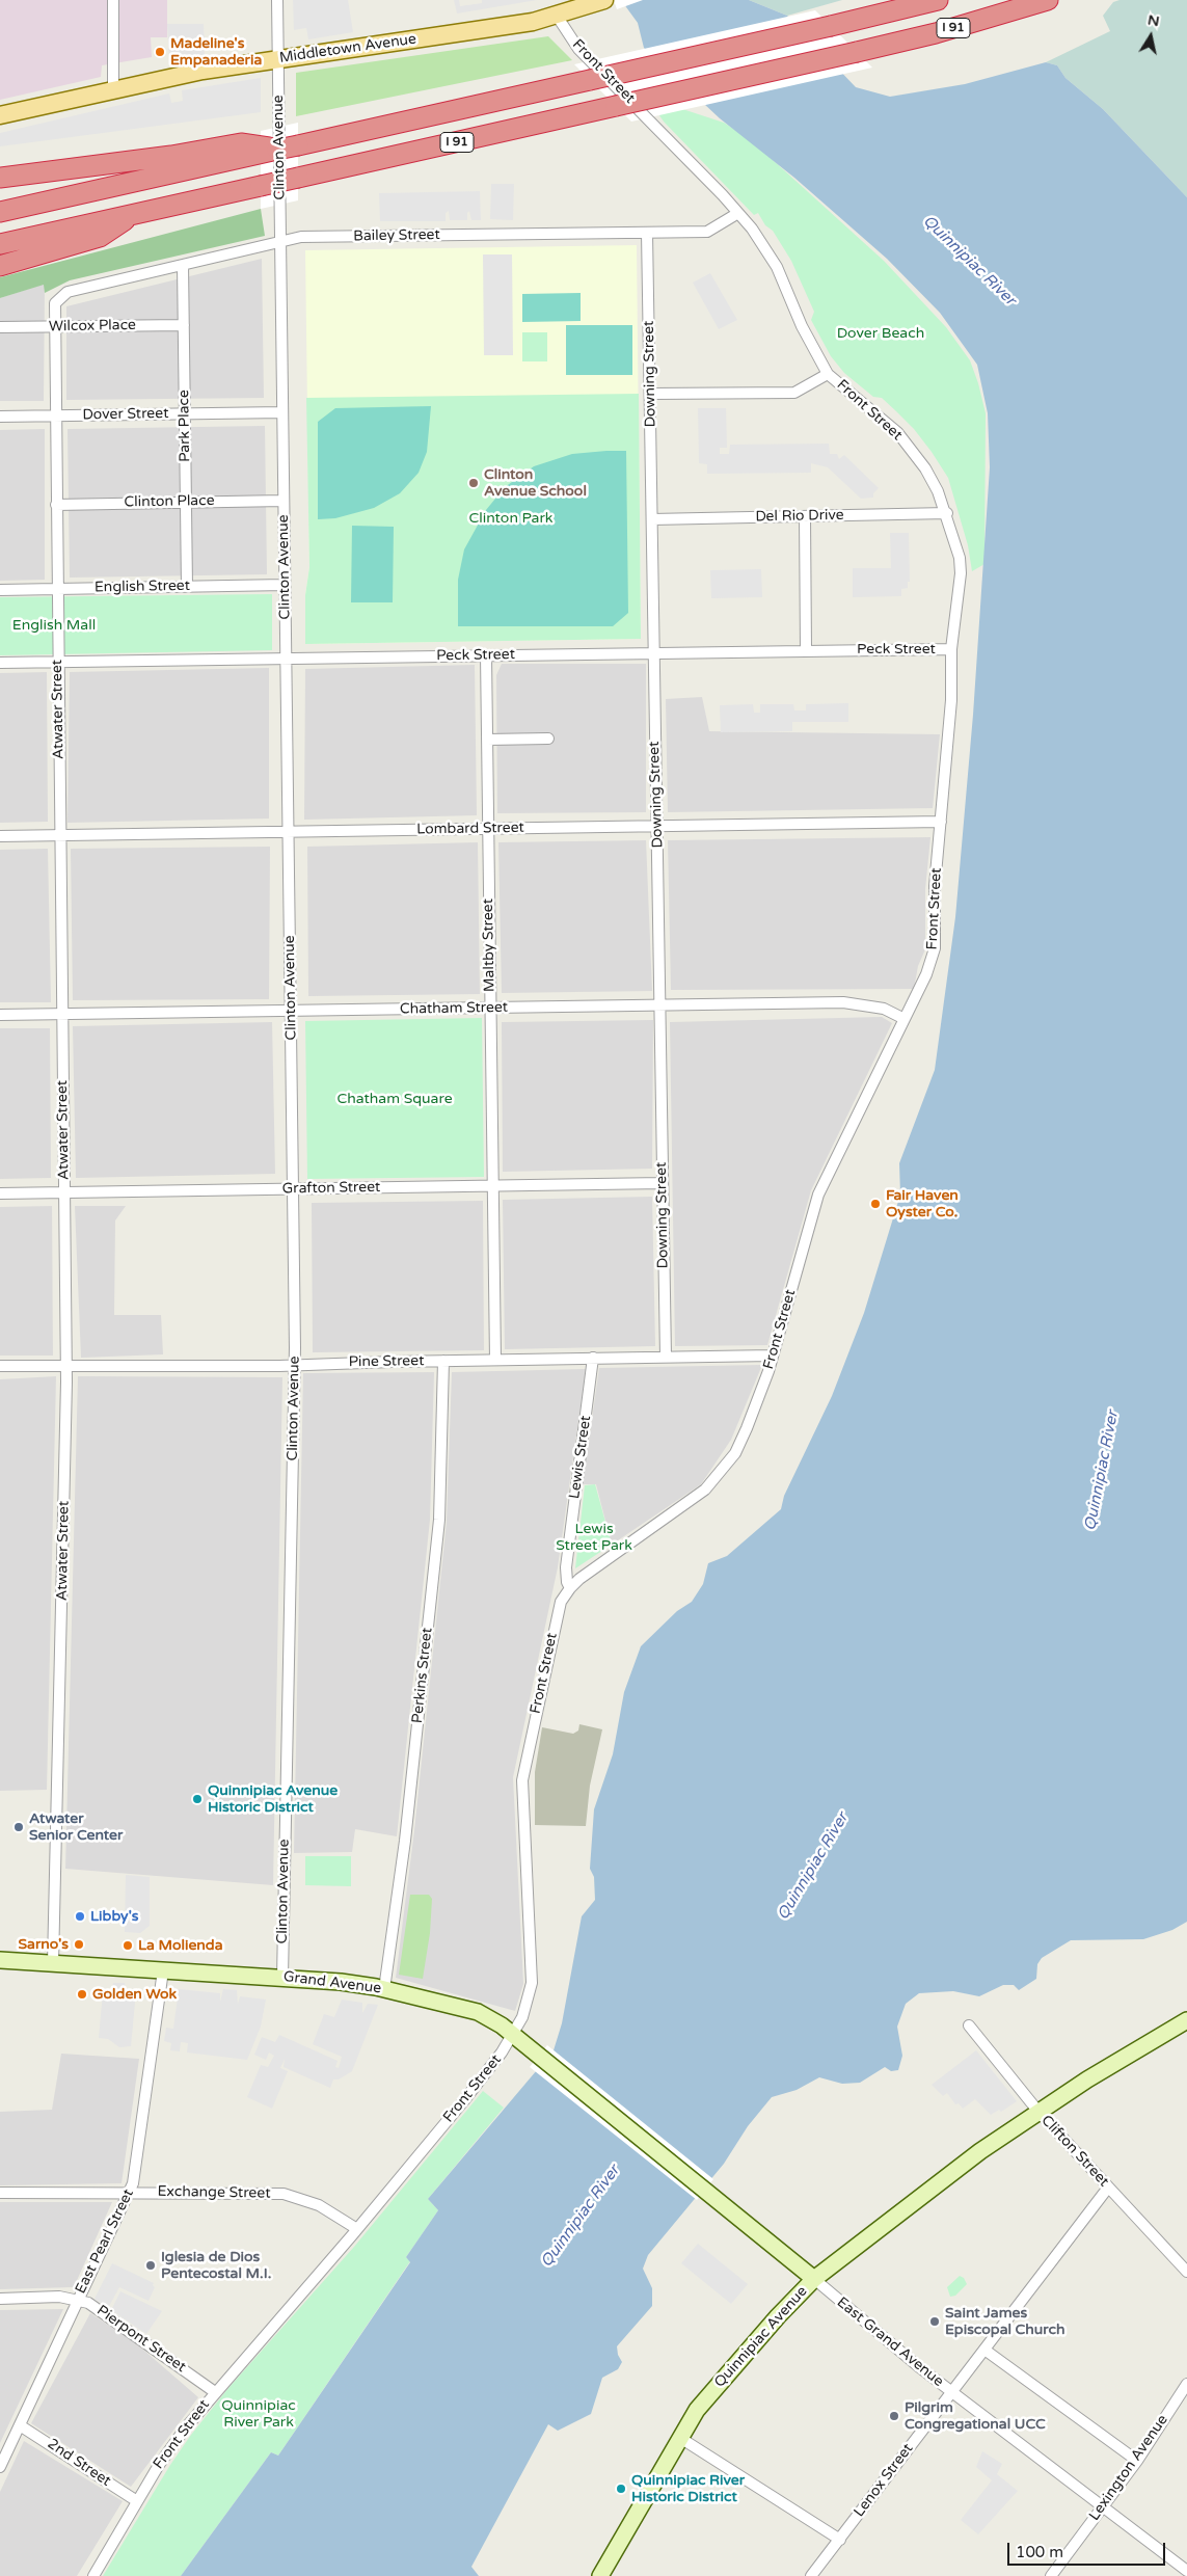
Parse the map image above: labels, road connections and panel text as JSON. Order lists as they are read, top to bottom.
{
  "streets": {
    "highway": ["I 91"],
    "main road": [
      "Middletown Avenue",
      "Grand Avenue",
      "Quinnipiac Avenue",
      "East Grand Avenue"
    ],
    "street": [
      "Front Street",
      "Clinton Avenue",
      "Bailey Street",
      "Wilcox Place",
      "Downing Street",
      "Dover Street",
      "Park Place",
      "Clinton Place",
      "Del Rio Drive",
      "English Street",
      "Peck Street",
      "Atwater Street",
      "Lombard Street",
      "Maltby Street",
      "Chatham Street",
      "Grafton Street",
      "Pine Street",
      "Lewis Street",
      "Perkins Street",
      "Clifton Street",
      "Exchange Street",
      "East Pearl Street",
      "Pierpont Street",
      "2nd Street",
      "Lexington Avenue",
      "Lenox Street"
    ]
  },
  "crossings": [
    ["Middletown Avenue", "Front Street"],
    ["Middletown Avenue", "Clinton Avenue"],
    ["Front Street", "Bailey Street"],
    ["Front Street", "Del Rio Drive"],
    ["Front Street", "Peck Street"],
    ["Front Street", "Lombard Street"],
    ["Front Street", "Chatham Street"],
    ["Front Street", "Pine Street"],
    ["Front Street", "Lewis Street"],
    ["Front Street", "Grand Avenue"],
    ["Front Street", "Exchange Street"],
    ["Front Street", "Pierpont Street"],
    ["Front Street", "2nd Street"],
    ["Clinton Avenue", "Bailey Street"],
    ["Clinton Avenue", "Dover Street"],
    ["Clinton Avenue", "Clinton Place"],
    ["Clinton Avenue", "English Street"],
    ["Clinton Avenue", "Peck Street"],
    ["Clinton Avenue", "Lombard Street"],
    ["Clinton Avenue", "Chatham Street"],
    ["Clinton Avenue", "Grafton Street"],
    ["Clinton Avenue", "Pine Street"],
    ["Clinton Avenue", "Grand Avenue"],
    ["Bailey Street", "Downing Street"],
    ["Bailey Street", "Park Place"],
    ["Bailey Street", "Atwater Street"],
    ["Wilcox Place", "Park Place"],
    ["Wilcox Place", "Atwater Street"],
    ["Downing Street", "Del Rio Drive"],
    ["Downing Street", "Peck Street"],
    ["Downing Street", "Lombard Street"],
    ["Downing Street", "Chatham Street"],
    ["Downing Street", "Grafton Street"],
    ["Downing Street", "Pine Street"],
    ["Dover Street", "Park Place"],
    ["Dover Street", "Atwater Street"],
    ["Park Place", "Clinton Place"],
    ["Park Place", "English Street"],
    ["Clinton Place", "Atwater Street"],
    ["English Street", "Atwater Street"],
    ["Peck Street", "Atwater Street"],
    ["Peck Street", "Maltby Street"],
    ["Atwater Street", "Lombard Street"],
    ["Atwater Street", "Chatham Street"],
    ["Atwater Street", "Grafton Street"],
    ["Atwater Street", "Pine Street"],
    ["Atwater Street", "Grand Avenue"],
    ["Lombard Street", "Maltby Street"],
    ["Maltby Street", "Chatham Street"],
    ["Maltby Street", "Grafton Street"],
    ["Maltby Street", "Pine Street"],
    ["Pine Street", "Lewis Street"],
    ["Pine Street", "Perkins Street"],
    ["Perkins Street", "Grand Avenue"],
    ["Grand Avenue", "East Pearl Street"],
    ["Grand Avenue", "East Grand Avenue"],
    ["Clifton Street", "Quinnipiac Avenue"],
    ["Clifton Street", "Lenox Street"],
    ["Exchange Street", "East Pearl Street"],
    ["East Pearl Street", "Pierpont Street"],
    ["East Pearl Street", "2nd Street"],
    ["Quinnipiac Avenue", "East Grand Avenue"],
    ["East Grand Avenue", "Lexington Avenue"],
    ["East Grand Avenue", "Lenox Street"]
  ],
  "water": ["Quinnipiac River"],
  "parks": [
    "Dover Beach",
    "Clinton Park",
    "English Mall",
    "Chatham Square",
    "Lewis Street Park",
    "Quinnipiac River Park"
  ],
  "places": [
    "Madeline's Empanaderia",
    "Clinton Avenue School",
    "Fair Haven Oyster Co.",
    "Quinnipiac Avenue Historic District",
    "Atwater Senior Center",
    "Libby's",
    "Sarno's",
    "La Molienda",
    "Golden Wok",
    "Iglesia de Dios Pentecostal M.I.",
    "Saint James Episcopal Church",
    "Pilgrim Congregational UCC",
    "Quinnipiac River Historic District"
  ],
  "scale_bar": "100 m",
  "north": "top"
}
